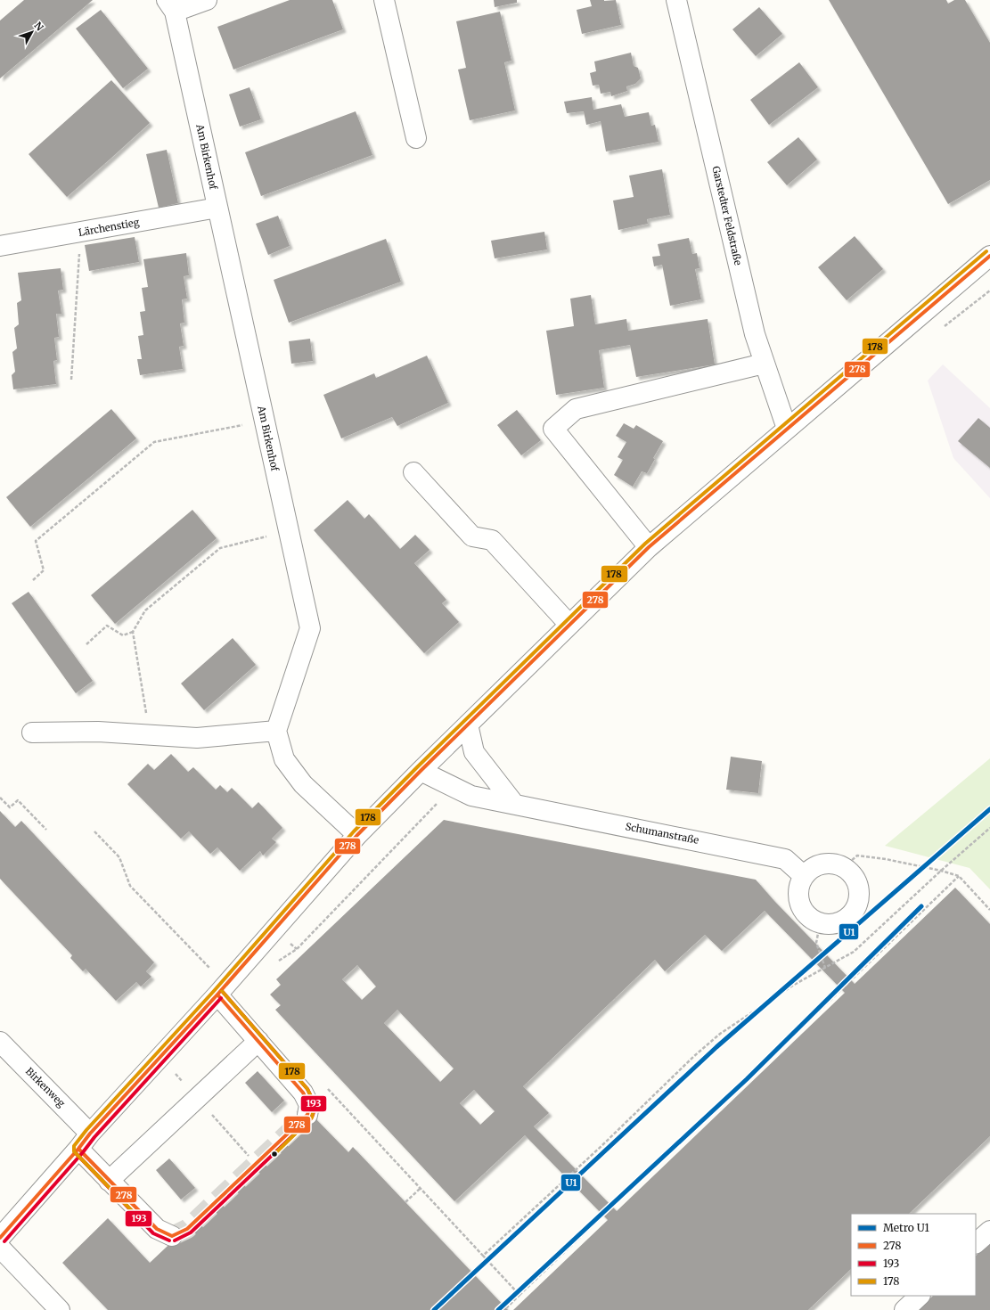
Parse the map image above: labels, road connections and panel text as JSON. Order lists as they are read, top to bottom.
{
  "streets": {
    "street": [
      "Am Birkenhof",
      "Garstedter Feldstraße",
      "Lärchenstieg",
      "Schumanstraße",
      "Birkenweg"
    ]
  },
  "crossings": [
    ["Am Birkenhof", "Lärchenstieg"]
  ],
  "lines": [
    "transit line 178",
    "transit line 278",
    "metro line U1",
    "transit line 193"
  ],
  "legend": [
    "Metro U1",
    "278",
    "193",
    "178"
  ],
  "north": "top right"
}
